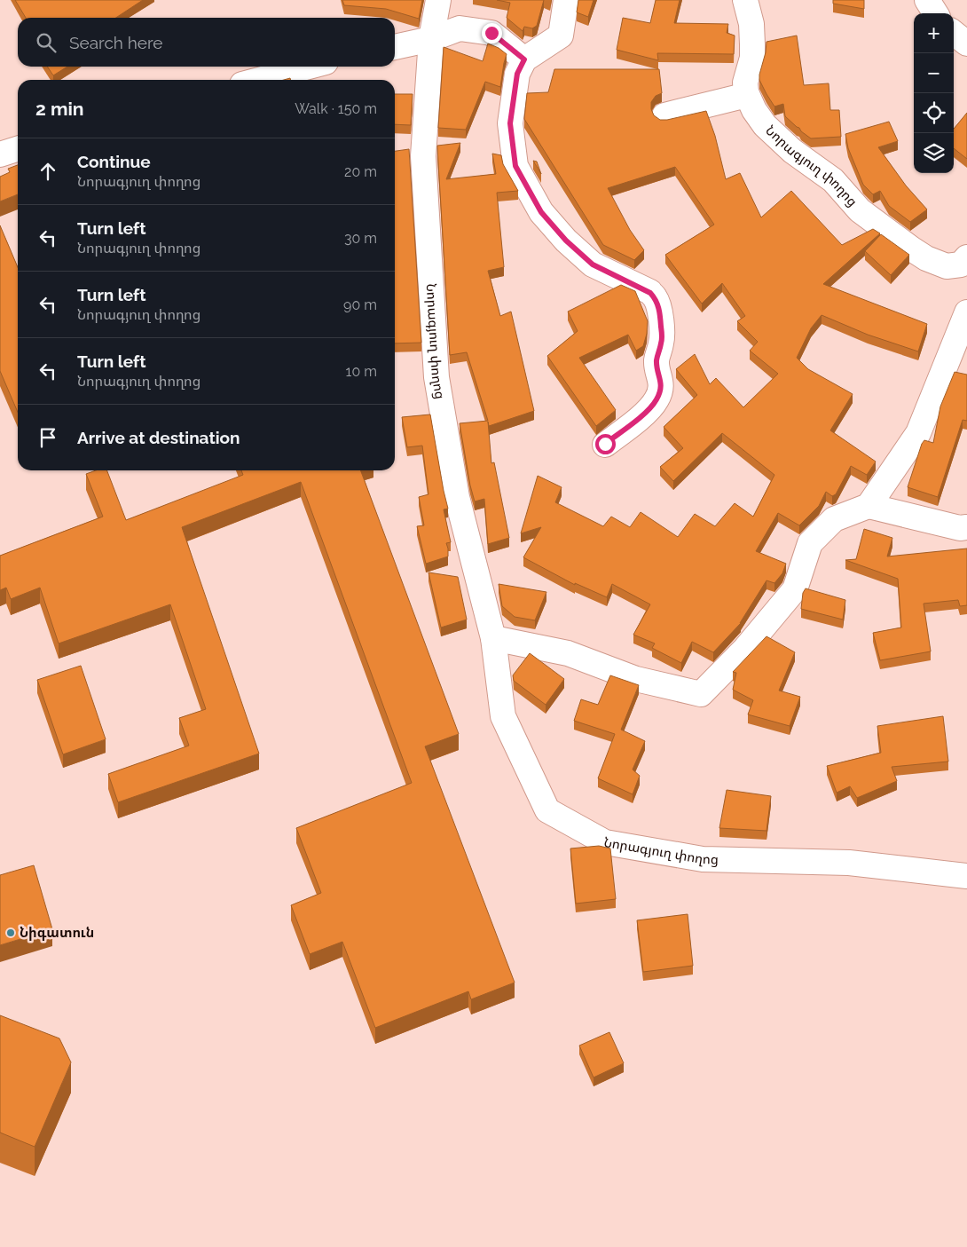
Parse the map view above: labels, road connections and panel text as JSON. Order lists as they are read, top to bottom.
{
  "streets": {
    "street": ["Նորագյուղ փողոց"]
  },
  "places": ["Նիգատուն"],
  "page": {
    "map_buttons": ["+", "−"],
    "search": "Search here",
    "heading": ["2 min", "Walk · 150 m"],
    "list": [
      ["Continue", "Նորագյուղ փողոց", "20 m"],
      ["Turn left", "Նորագյուղ փողոց", "30 m"],
      ["Turn left", "Նորագյուղ փողոց", "90 m"],
      ["Turn left", "Նորագյուղ փողոց", "10 m"],
      "Arrive at destination"
    ]
  }
}
